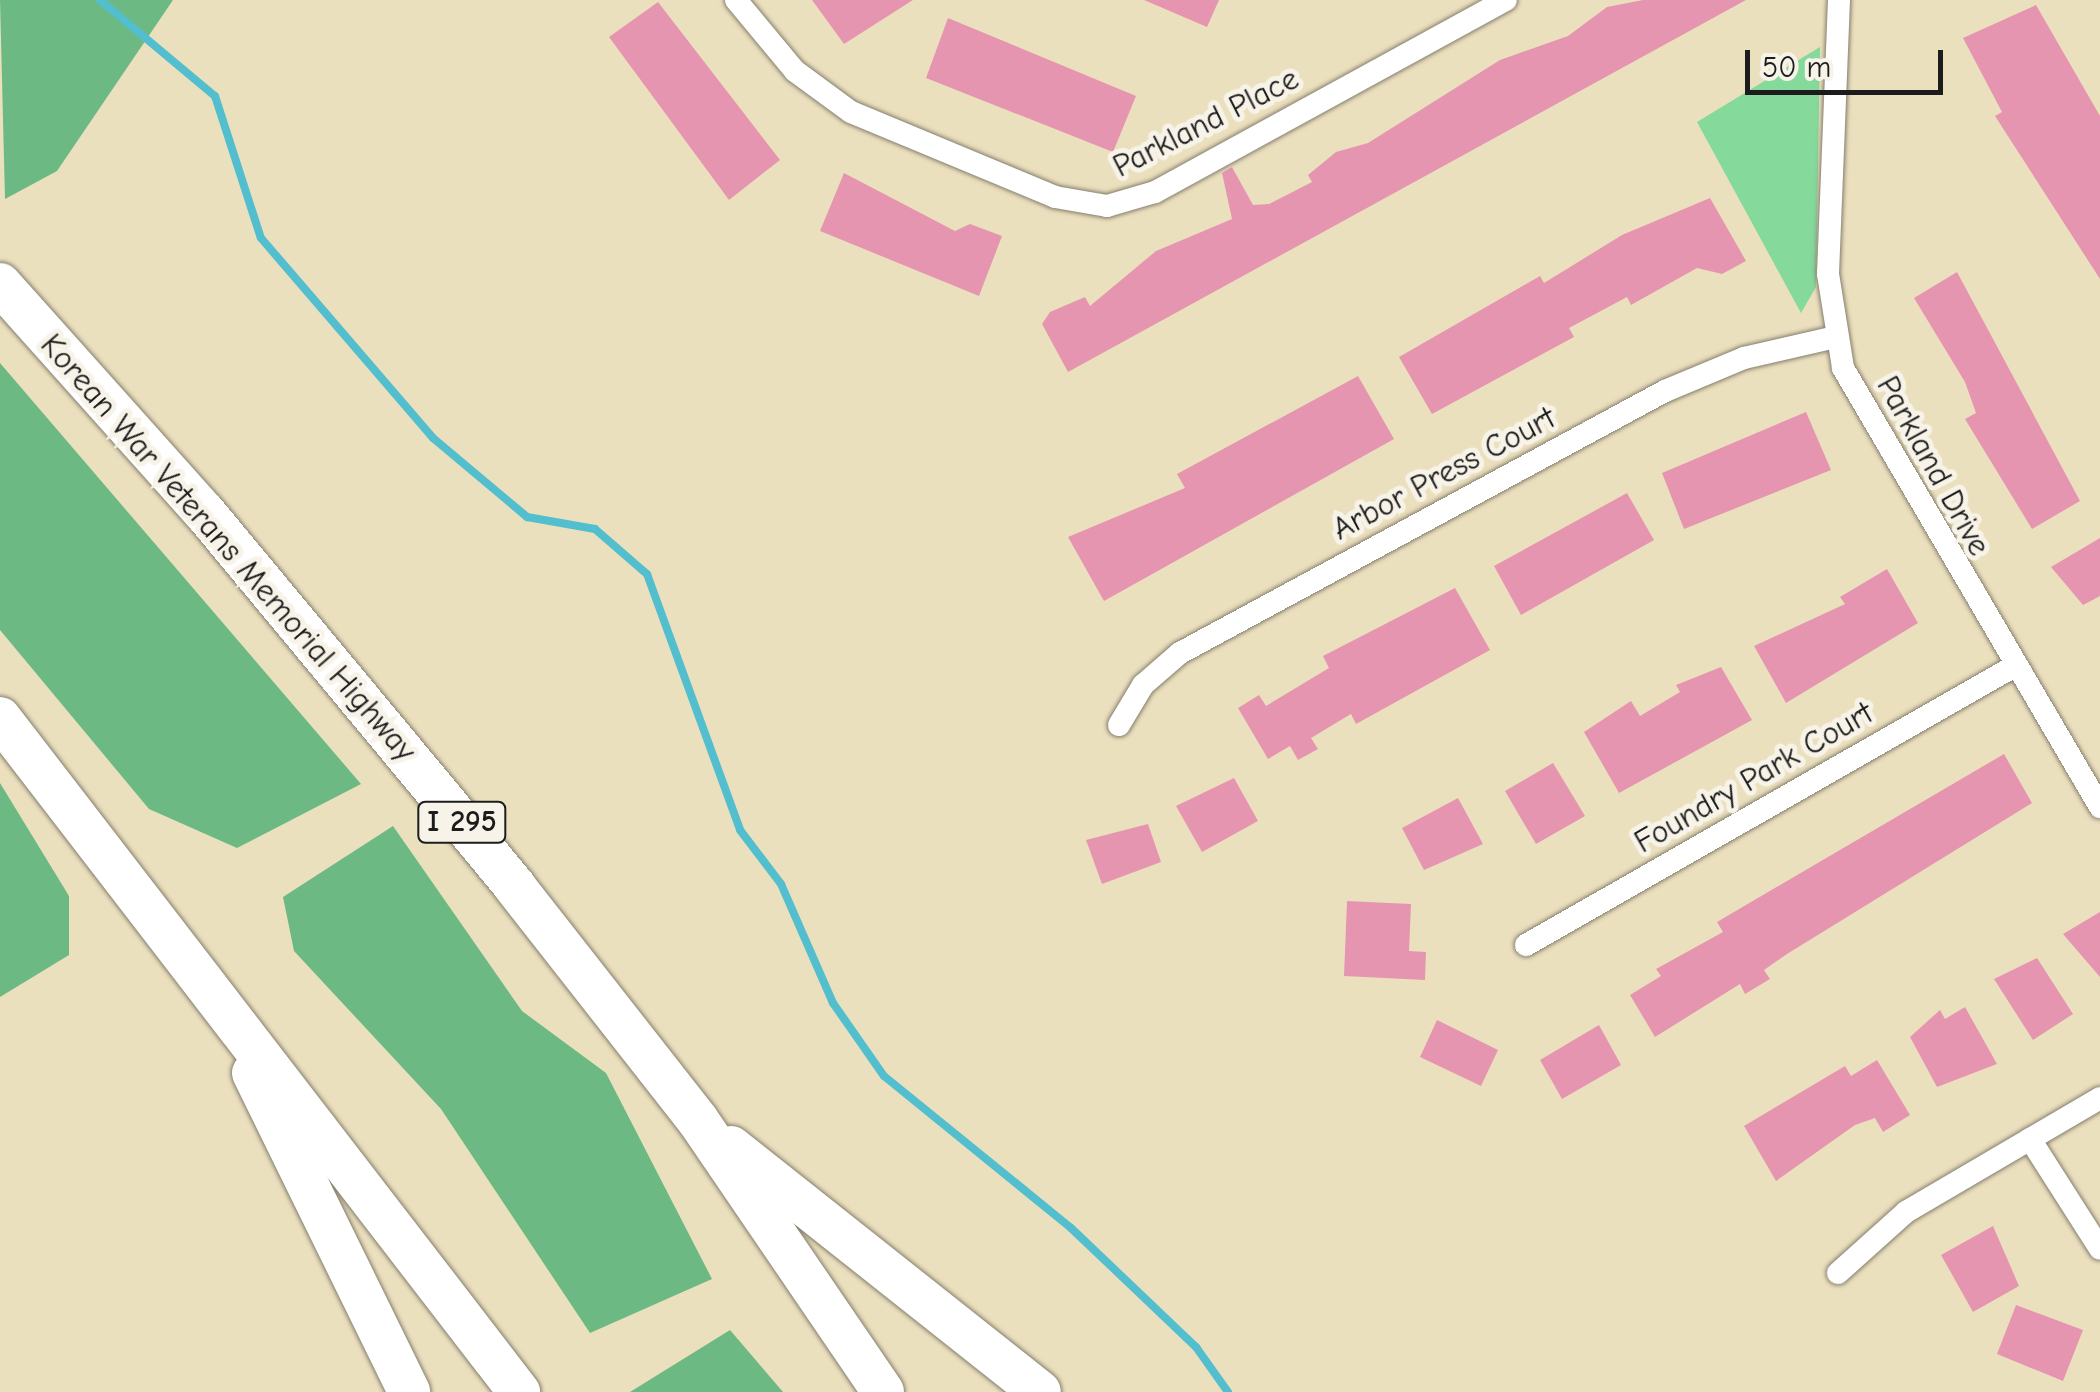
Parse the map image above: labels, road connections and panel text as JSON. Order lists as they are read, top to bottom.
{
  "streets": {
    "highway": ["Korean War Veterans Memorial Highway", "I 295"],
    "street": [
      "Parkland Place",
      "Parkland Drive",
      "Arbor Press Court",
      "Foundry Park Court"
    ]
  },
  "crossings": [
    ["Parkland Drive", "Arbor Press Court"],
    ["Parkland Drive", "Foundry Park Court"]
  ],
  "scale_bar": "50 m"
}
